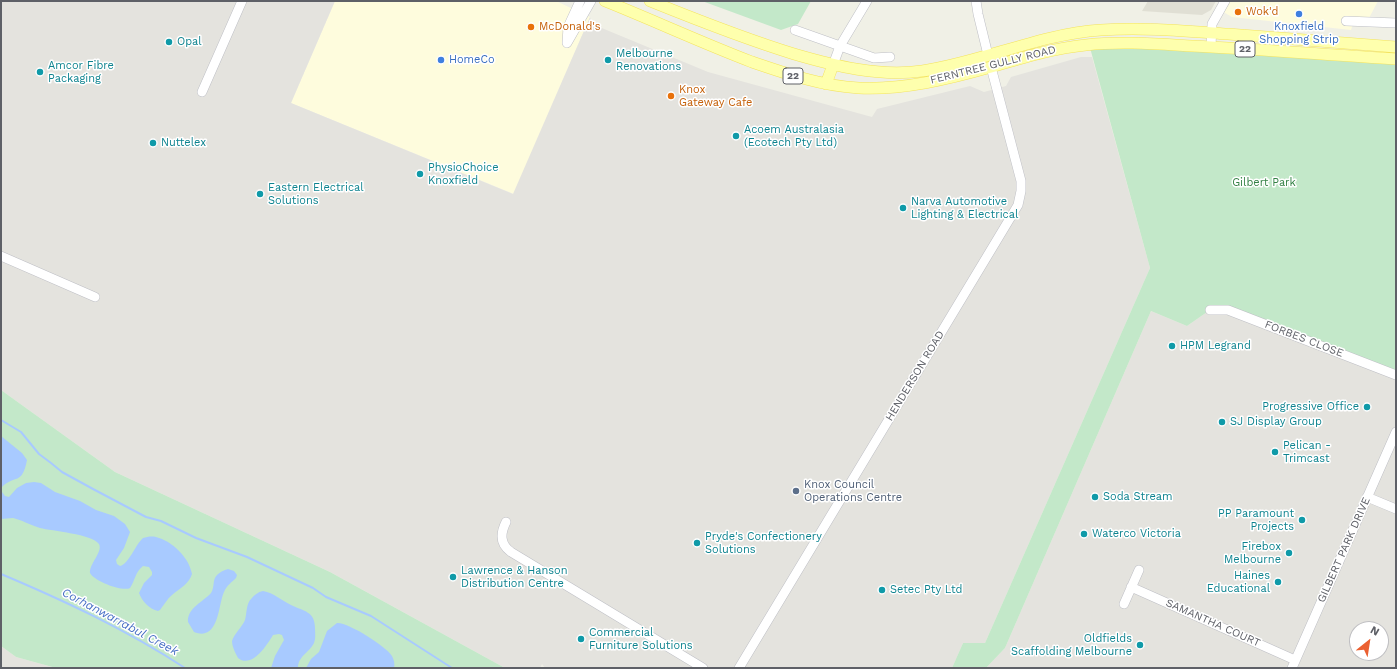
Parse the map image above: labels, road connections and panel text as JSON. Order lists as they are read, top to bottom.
{
  "streets": {
    "main road": ["22", "FERNTREE GULLY ROAD"],
    "street": [
      "FORBES CLOSE",
      "HENDERSON ROAD",
      "GILBERT PARK DRIVE",
      "SAMANTHA COURT"
    ]
  },
  "crossings": [
    ["FERNTREE GULLY ROAD", "HENDERSON ROAD"],
    ["GILBERT PARK DRIVE", "SAMANTHA COURT"]
  ],
  "water": ["Corhanwarrabul Creek"],
  "parks": ["Gilbert Park"],
  "places": [
    "Wok'd",
    "Knoxfield Shopping Strip",
    "McDonald's",
    "Opal",
    "HomeCo",
    "Melbourne Renovations",
    "Amcor Fibre Packaging",
    "Knox Gateway Cafe",
    "Acoem Australasia (Ecotech Pty Ltd)",
    "Nuttelex",
    "PhysioChoice Knoxfield",
    "Eastern Electrical Solutions",
    "Narva Automotive Lighting & Electrical",
    "HPM Legrand",
    "Progressive Office",
    "SJ Display Group",
    "Pelican - Trimcast",
    "Knox Council Operations Centre",
    "Soda Stream",
    "PP Paramount Projects",
    "Waterco Victoria",
    "Pryde's Confectionery Solutions",
    "Firebox Melbourne",
    "Lawrence & Hanson Distribution Centre",
    "Haines Educational",
    "Setec Pty Ltd",
    "Commercial Furniture Solutions",
    "Oldfields Scaffolding Melbourne"
  ],
  "north": "top right"
}
